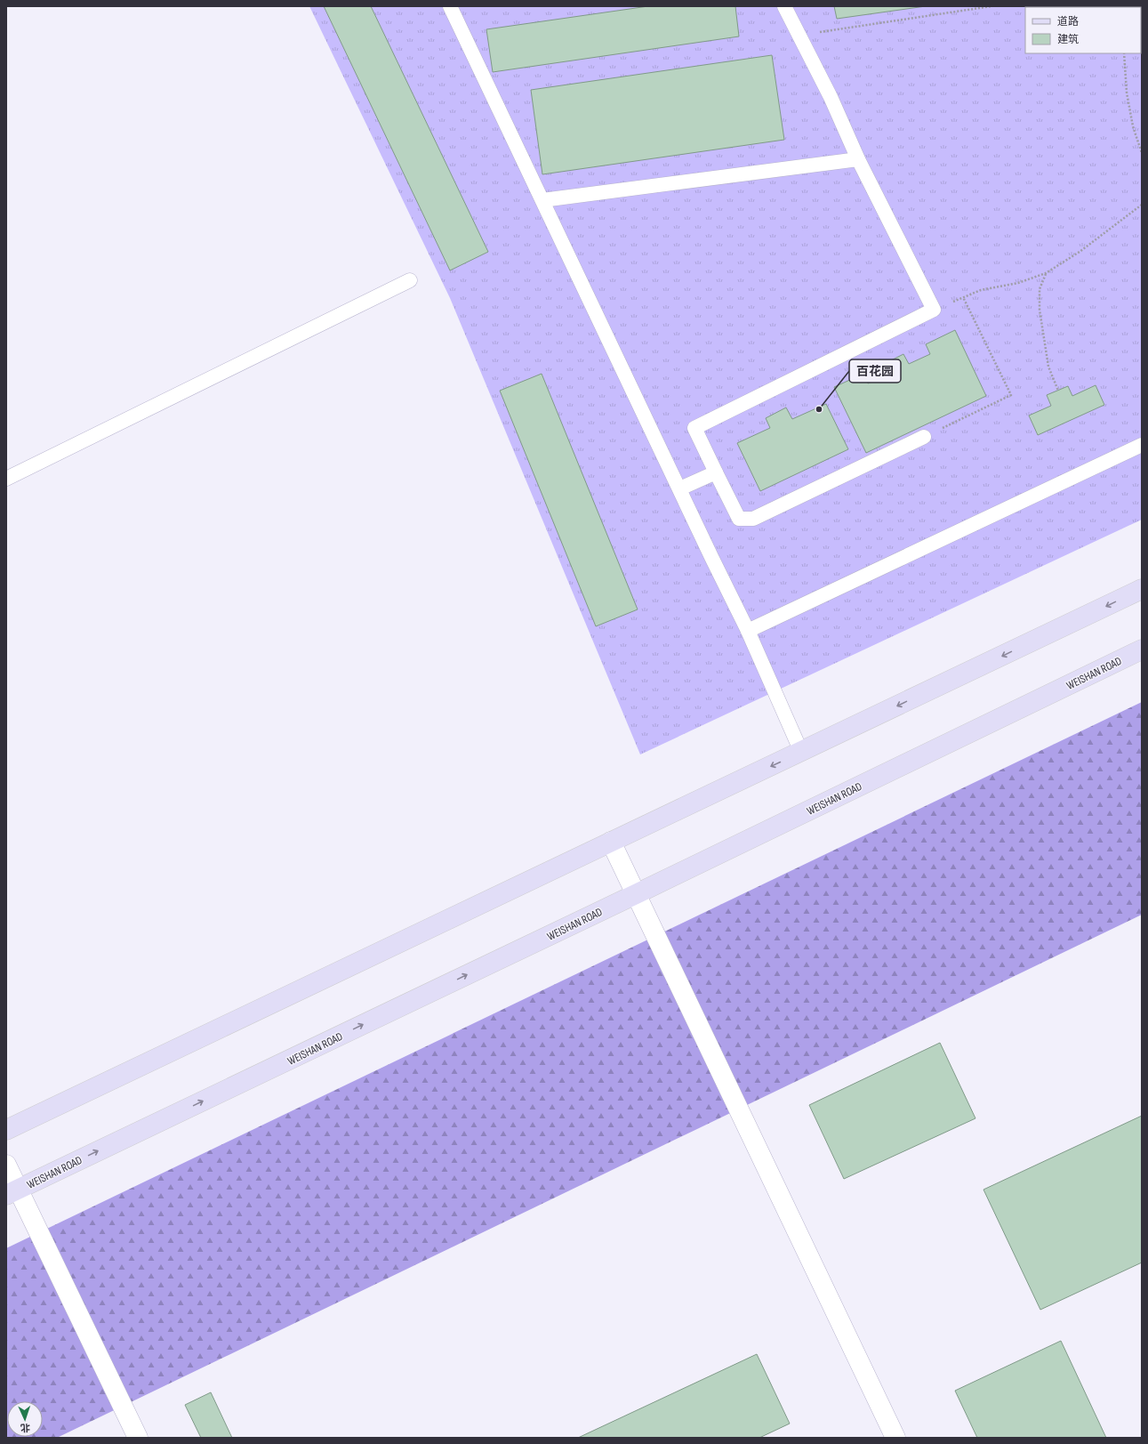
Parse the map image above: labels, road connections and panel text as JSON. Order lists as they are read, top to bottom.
{
  "streets": {
    "main road": ["WEISHAN ROAD"]
  },
  "places": ["百花园"],
  "legend": ["道路", "建筑"],
  "north": "bottom"
}
